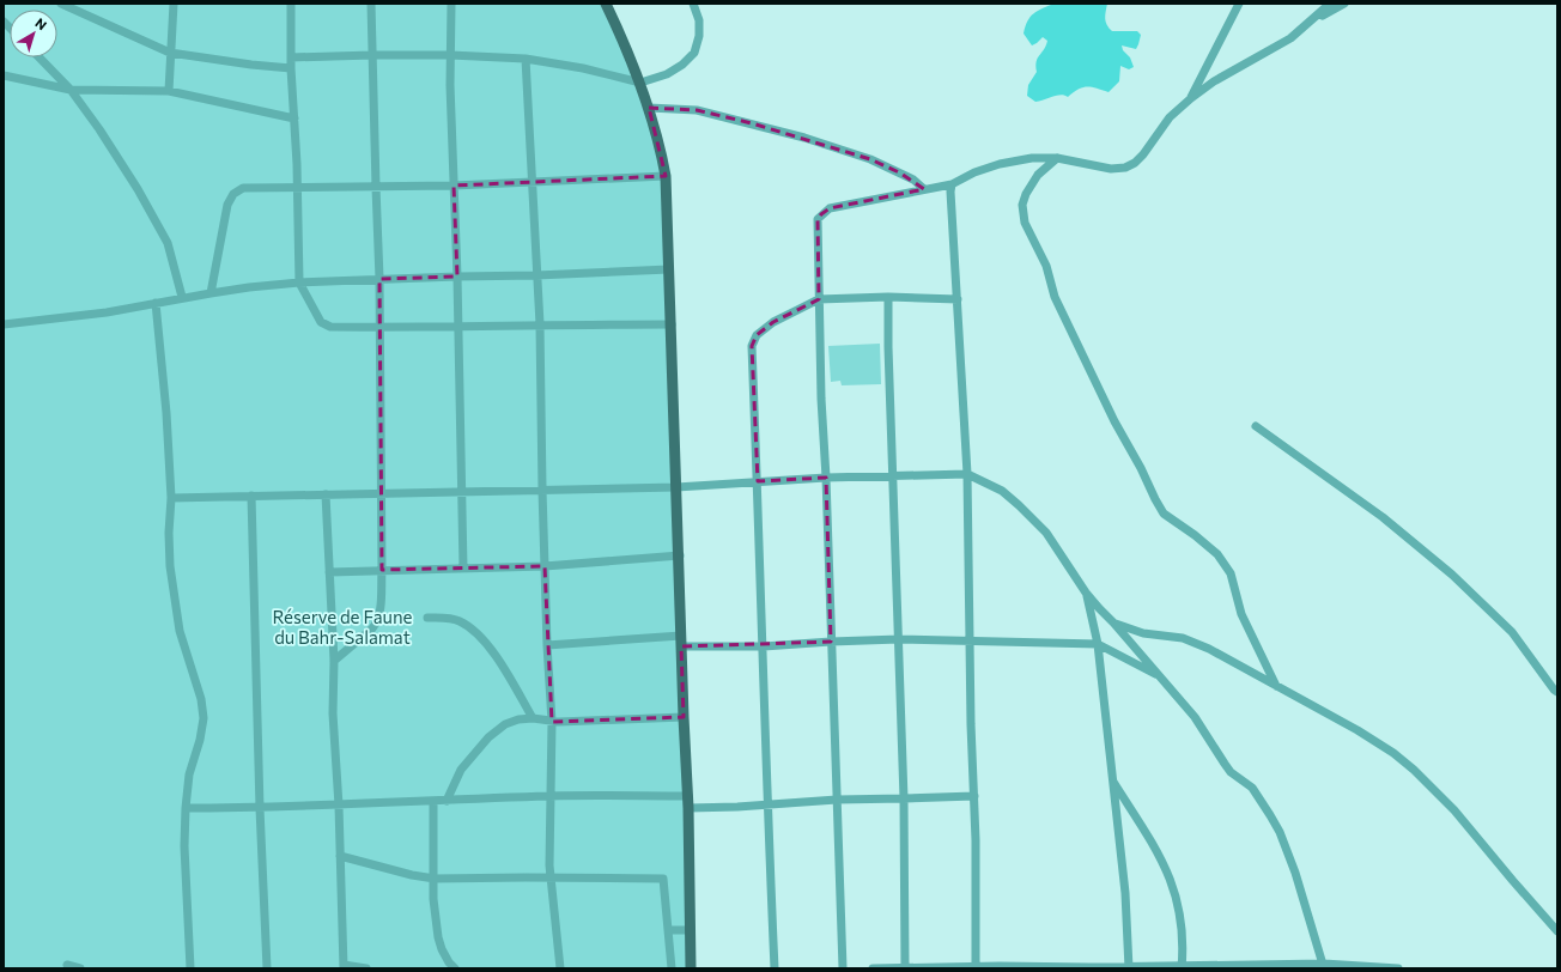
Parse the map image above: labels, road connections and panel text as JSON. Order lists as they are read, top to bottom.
{
  "parks": ["Réserve de Faune du Bahr-Salamat"],
  "north": "top right"
}
